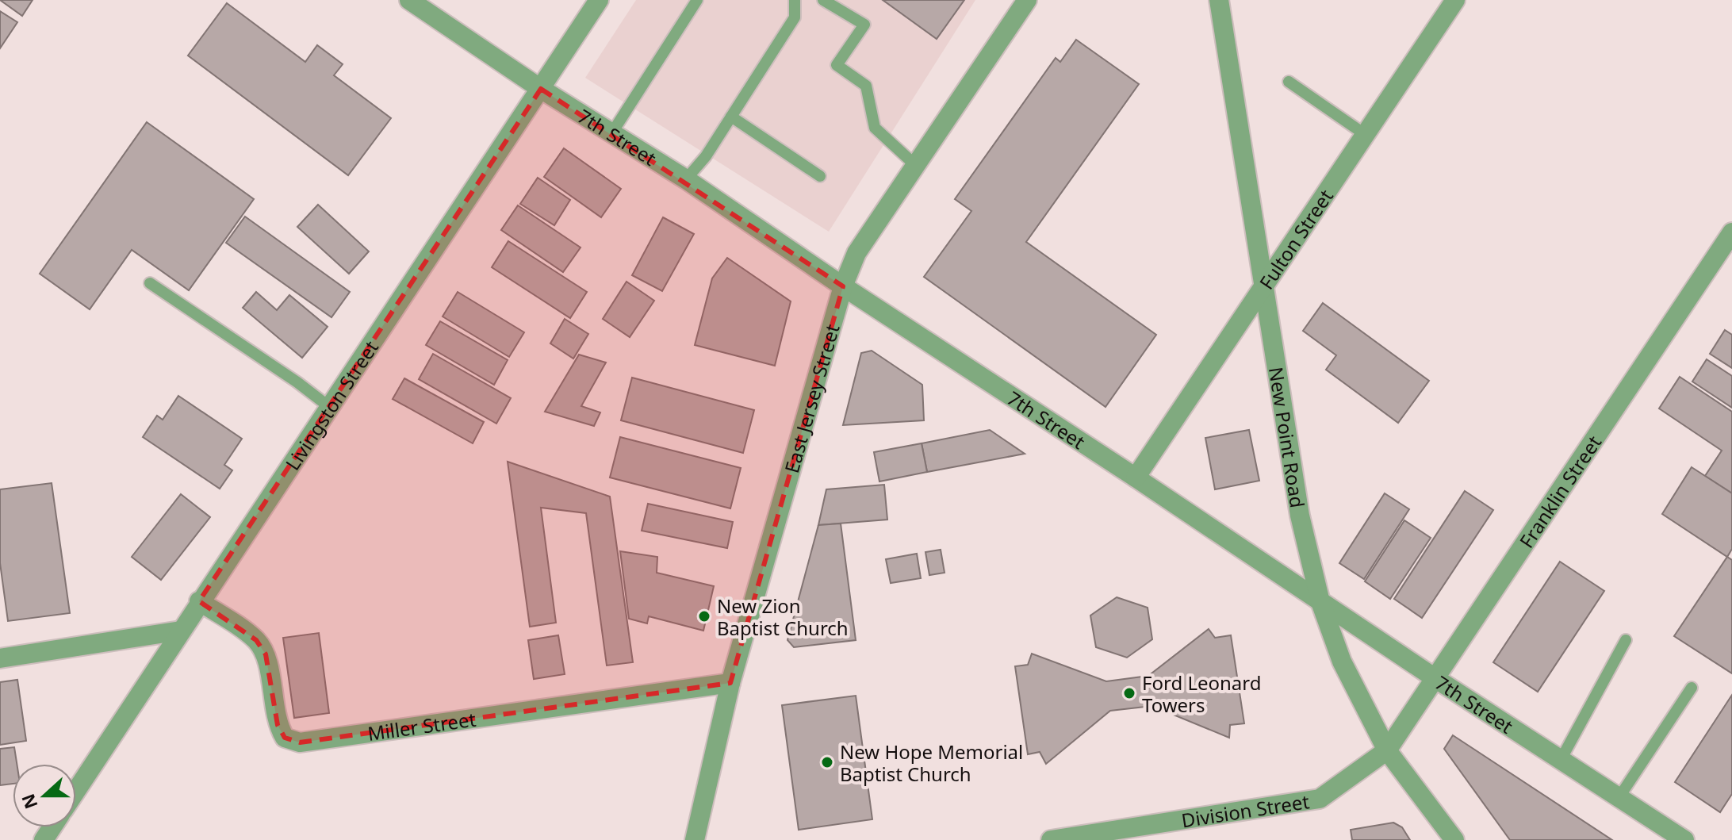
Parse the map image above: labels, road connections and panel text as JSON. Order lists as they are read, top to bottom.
{
  "streets": {
    "street": [
      "7th Street",
      "Fulton Street",
      "East Jersey Street",
      "Livingston Street",
      "New Point Road",
      "Franklin Street",
      "Miller Street",
      "Division Street"
    ]
  },
  "crossings": [
    ["7th Street", "Fulton Street"],
    ["7th Street", "East Jersey Street"],
    ["7th Street", "Livingston Street"],
    ["7th Street", "New Point Road"],
    ["7th Street", "Franklin Street"],
    ["Fulton Street", "New Point Road"],
    ["East Jersey Street", "Miller Street"],
    ["Livingston Street", "Miller Street"],
    ["New Point Road", "Franklin Street"],
    ["New Point Road", "Division Street"],
    ["Franklin Street", "Division Street"]
  ],
  "places": ["New Zion Baptist Church", "Ford Leonard Towers", "New Hope Memorial Baptist Church"],
  "north": "left"
}
